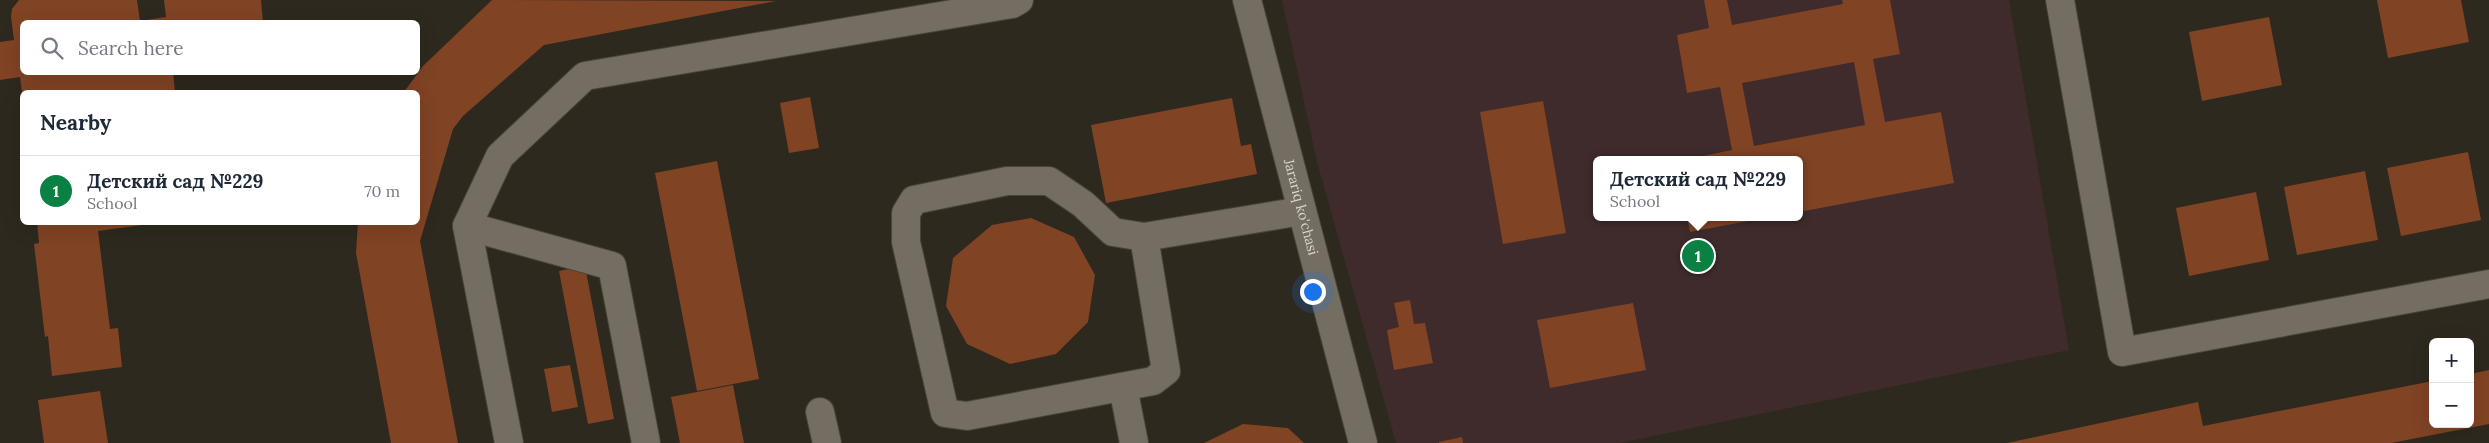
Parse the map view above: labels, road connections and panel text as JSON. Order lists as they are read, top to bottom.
{
  "streets": {
    "street": ["Jarariq ko'chasi"]
  },
  "page": {
    "search": "Search here",
    "heading": "Nearby",
    "list": [
      {
        "mark": "1",
        "name": "Детский сад №229",
        "note": "School",
        "value": "70 m"
      }
    ],
    "popup": ["Детский сад №229", "School"],
    "pins": "1",
    "map_buttons": ["+", "−"]
  }
}
